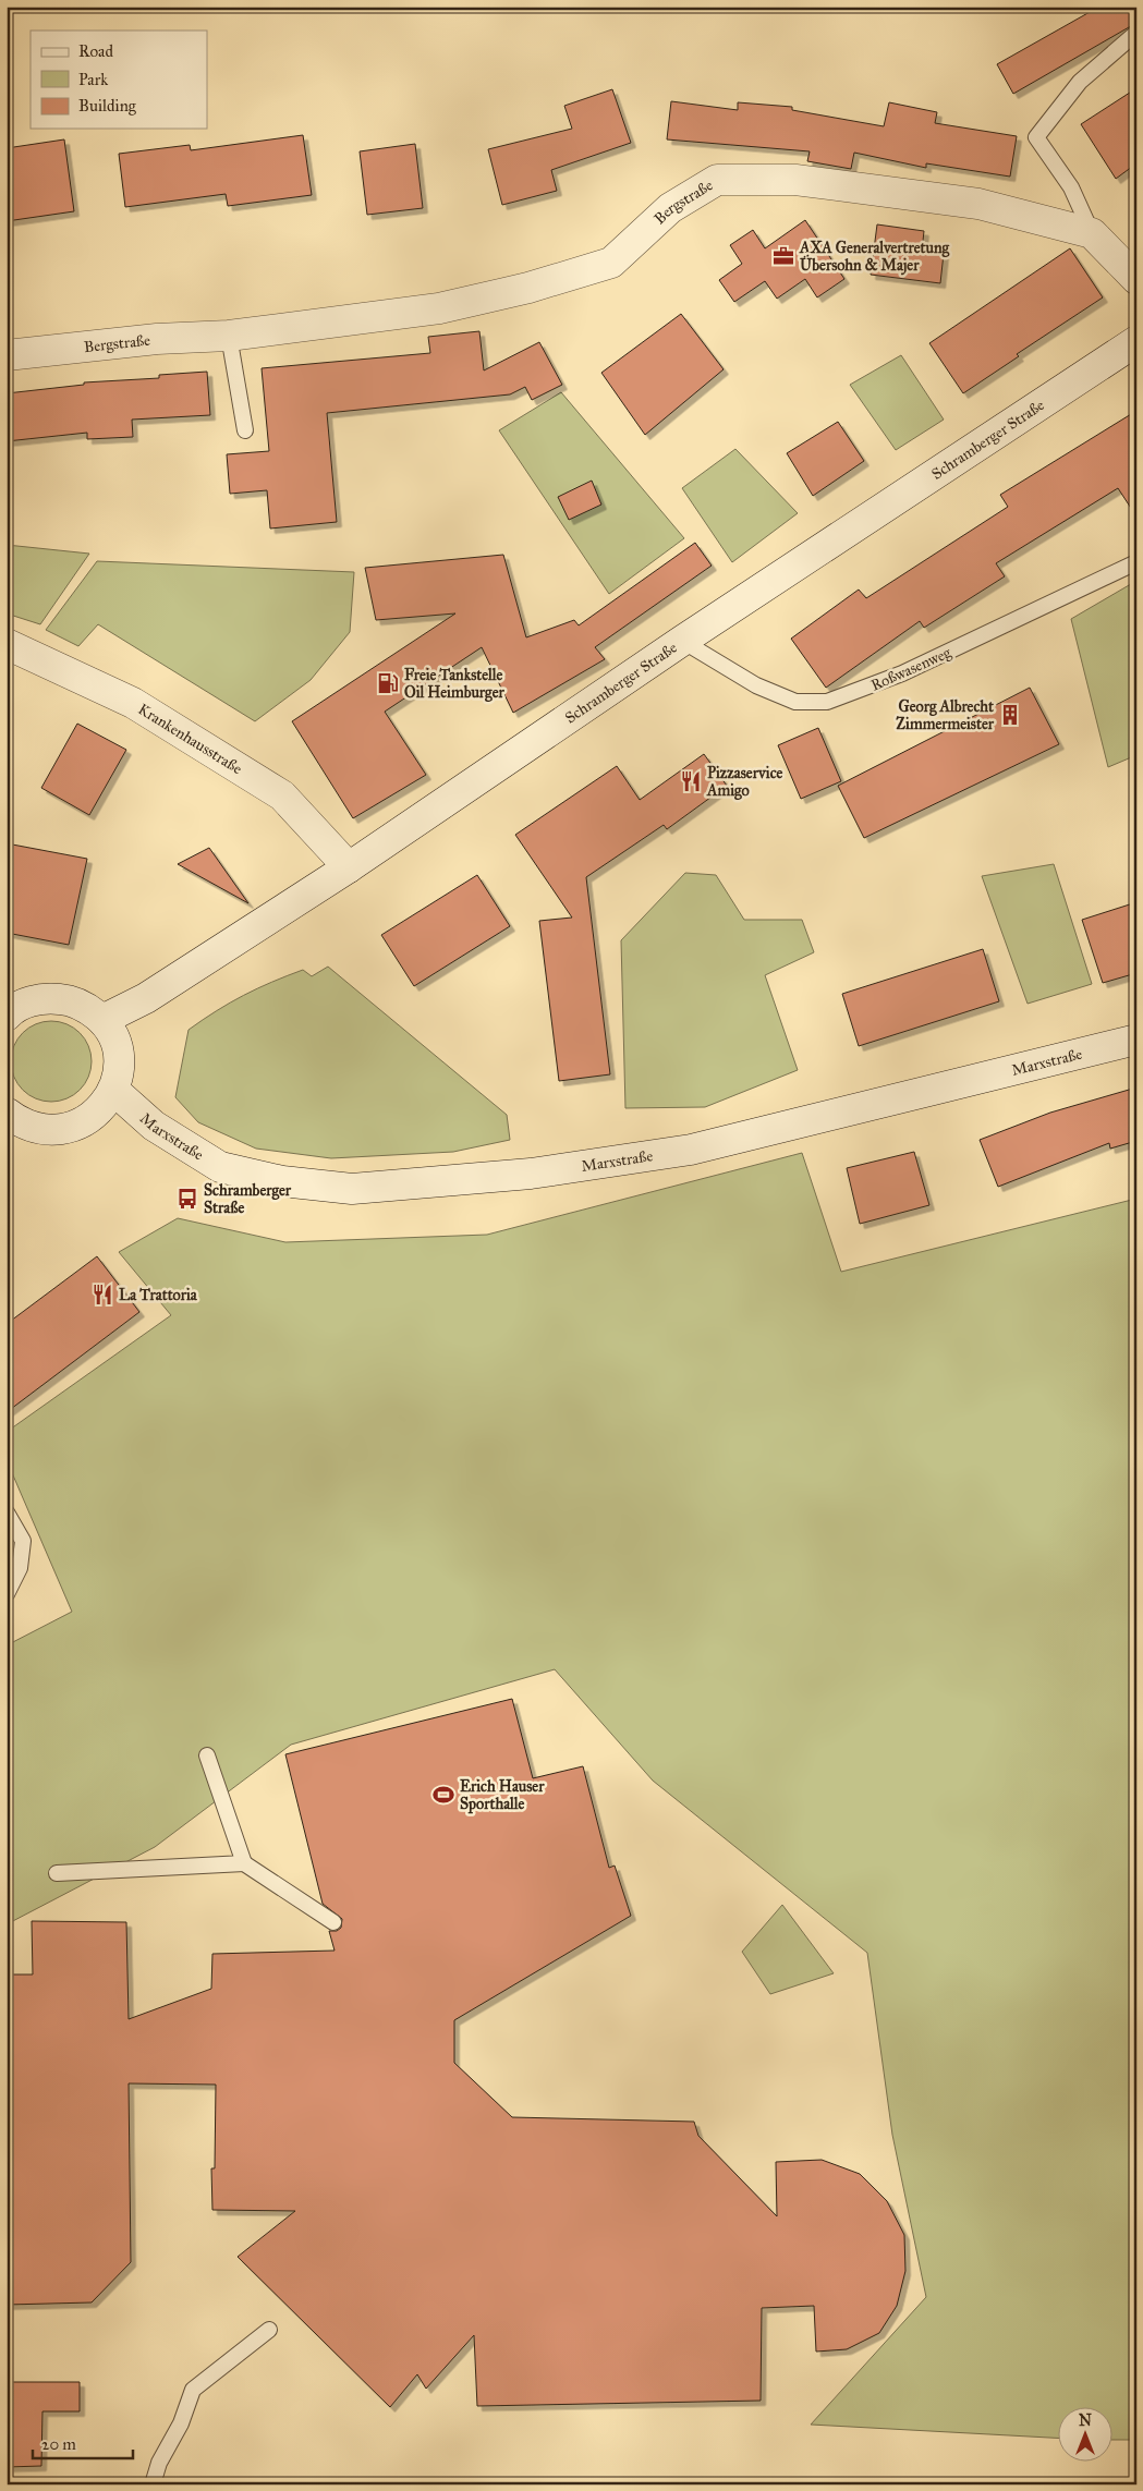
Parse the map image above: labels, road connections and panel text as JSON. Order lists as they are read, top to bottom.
{
  "streets": {
    "street": [
      "Bergstraße",
      "Schramberger Straße",
      "Krankenhausstraße",
      "Marxstraße"
    ],
    "lane": ["Roßwasenweg"]
  },
  "crossings": [
    ["Schramberger Straße", "Roßwasenweg"],
    ["Schramberger Straße", "Krankenhausstraße"]
  ],
  "places": {
    "office": ["AXA Generalvertretung Übersohn & Majer"],
    "fuel station": ["Freie Tankstelle Oil Heimburger"],
    "building": ["Georg Albrecht Zimmermeister"],
    "restaurant": ["Pizzaservice Amigo", "La Trattoria"],
    "bus stop": ["Schramberger Straße"],
    "sports": ["Erich Hauser Sporthalle"]
  },
  "legend": ["Road", "Park", "Building"],
  "scale_bar": "20 m",
  "north": "top"
}
